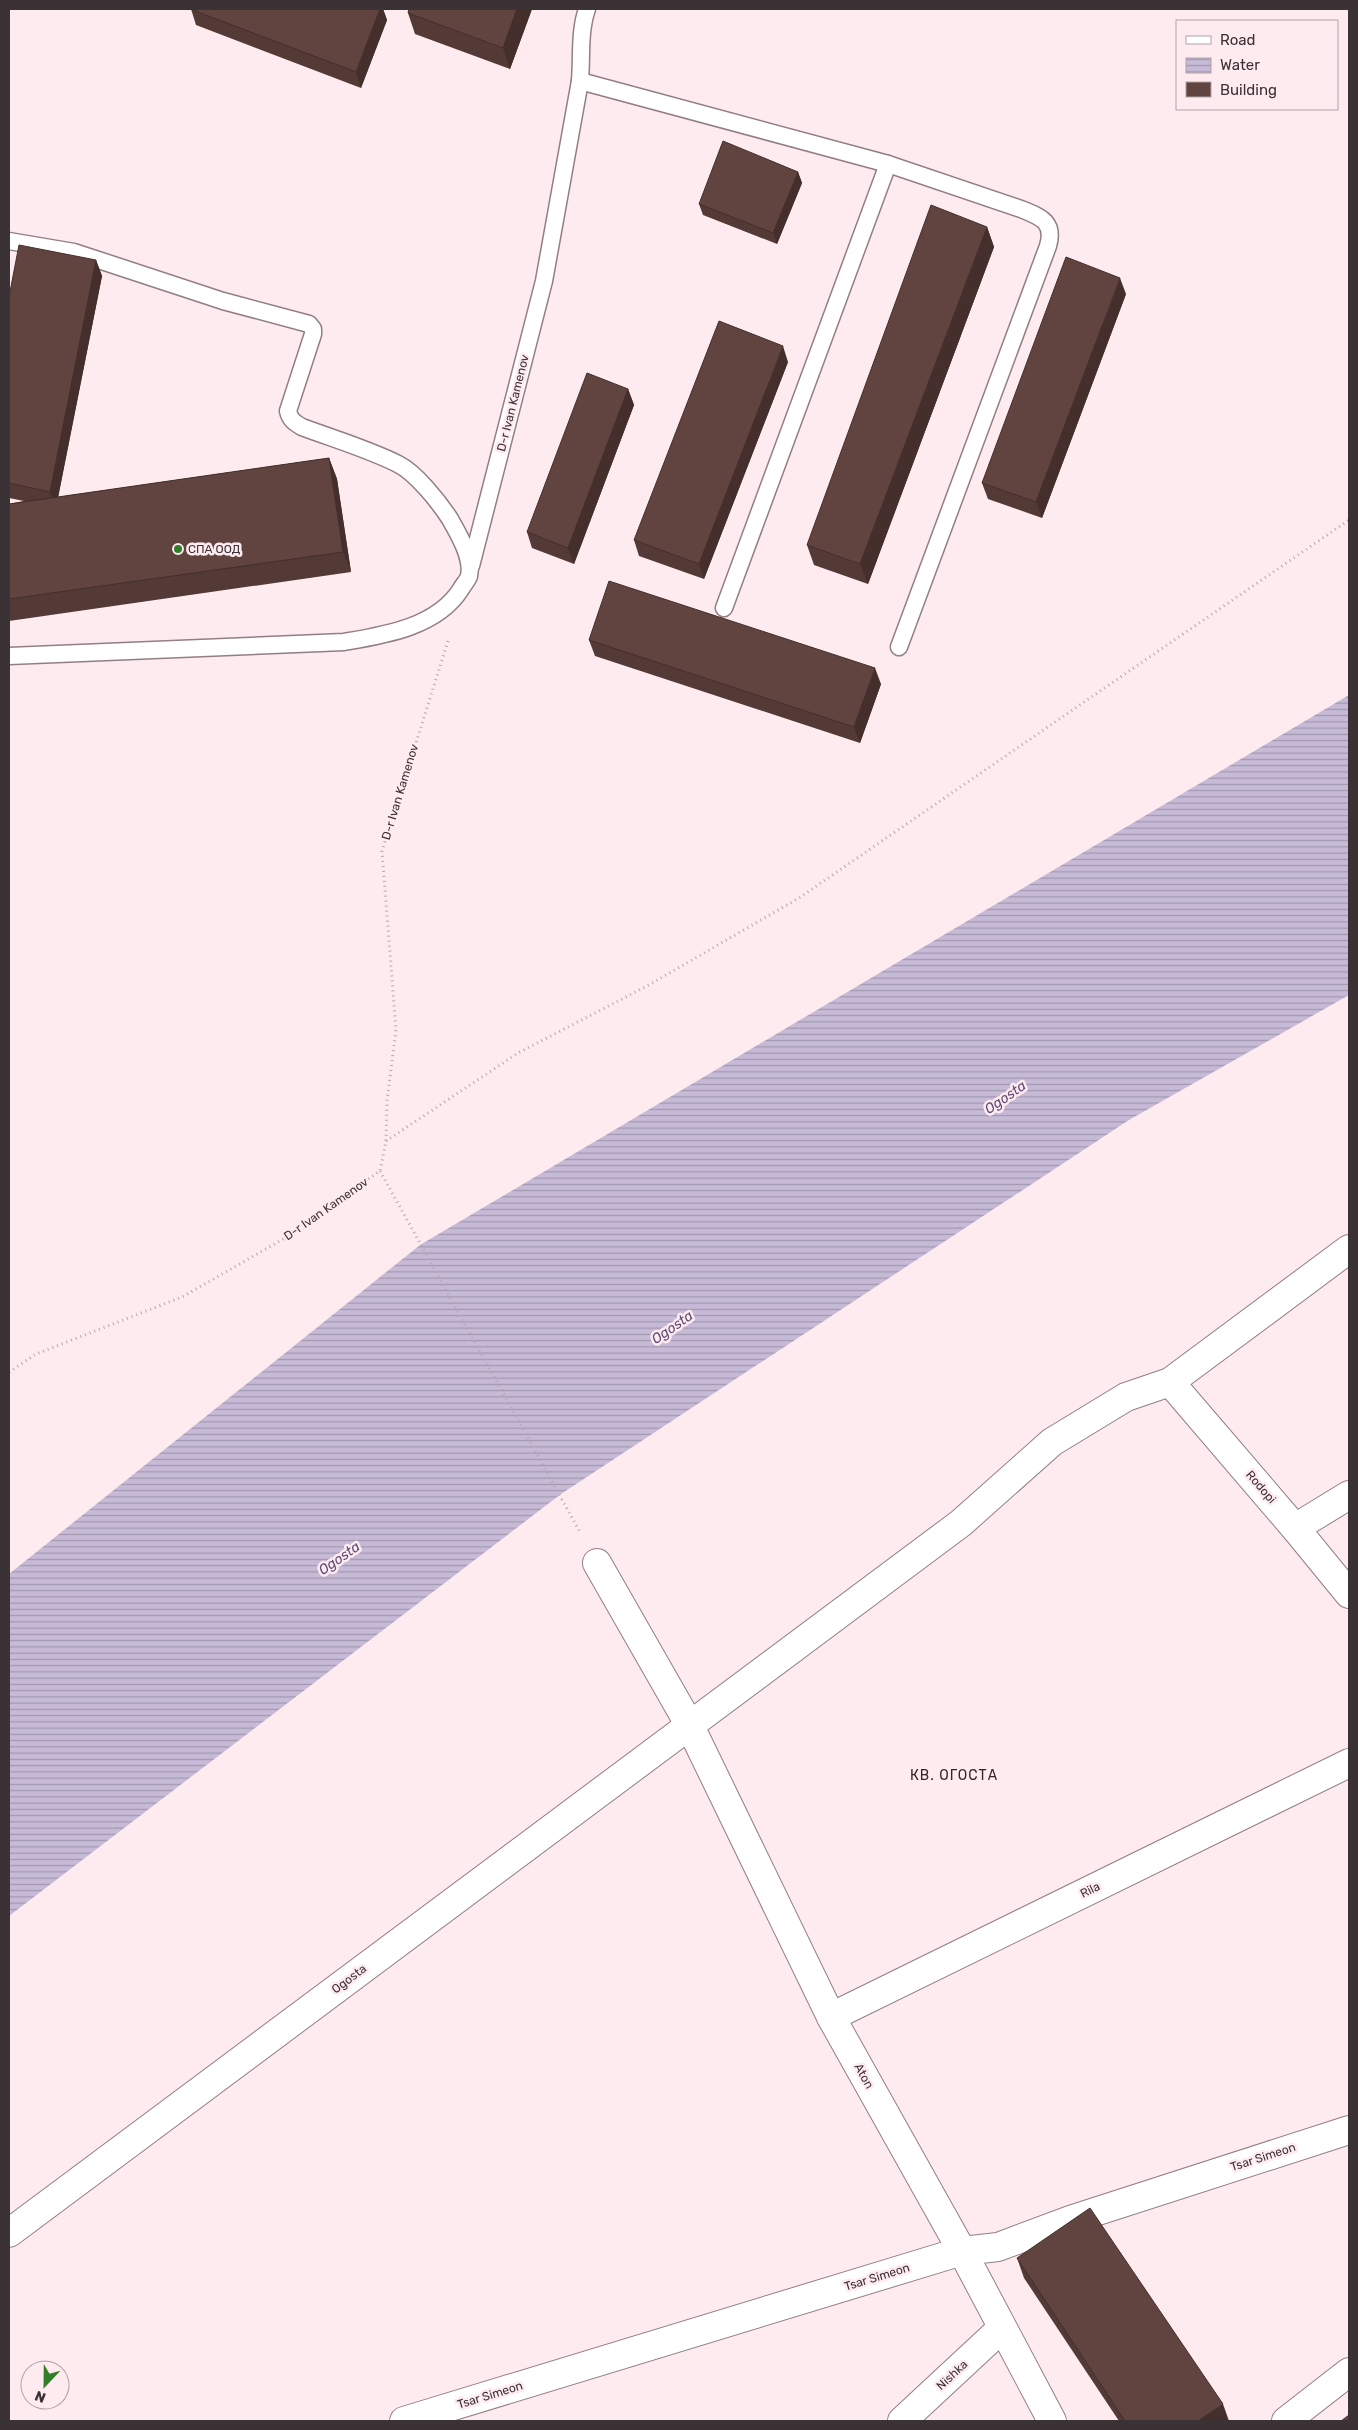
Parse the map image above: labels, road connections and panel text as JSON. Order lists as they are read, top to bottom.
{
  "streets": {
    "street": [
      "Rodopi",
      "Rila",
      "Ogosta",
      "Aton",
      "Tsar Simeon",
      "Nishka"
    ],
    "lane": ["D-r Ivan Kamenov"]
  },
  "crossings": [
    ["Rodopi", "Ogosta"],
    ["Rila", "Aton"],
    ["Ogosta", "Aton"],
    ["Aton", "Tsar Simeon"],
    ["Aton", "Nishka"]
  ],
  "districts": ["КВ. ОГОСТА"],
  "water": ["Ogosta"],
  "places": ["СПА ООД"],
  "legend": ["Road", "Water", "Building"],
  "north": "bottom"
}
